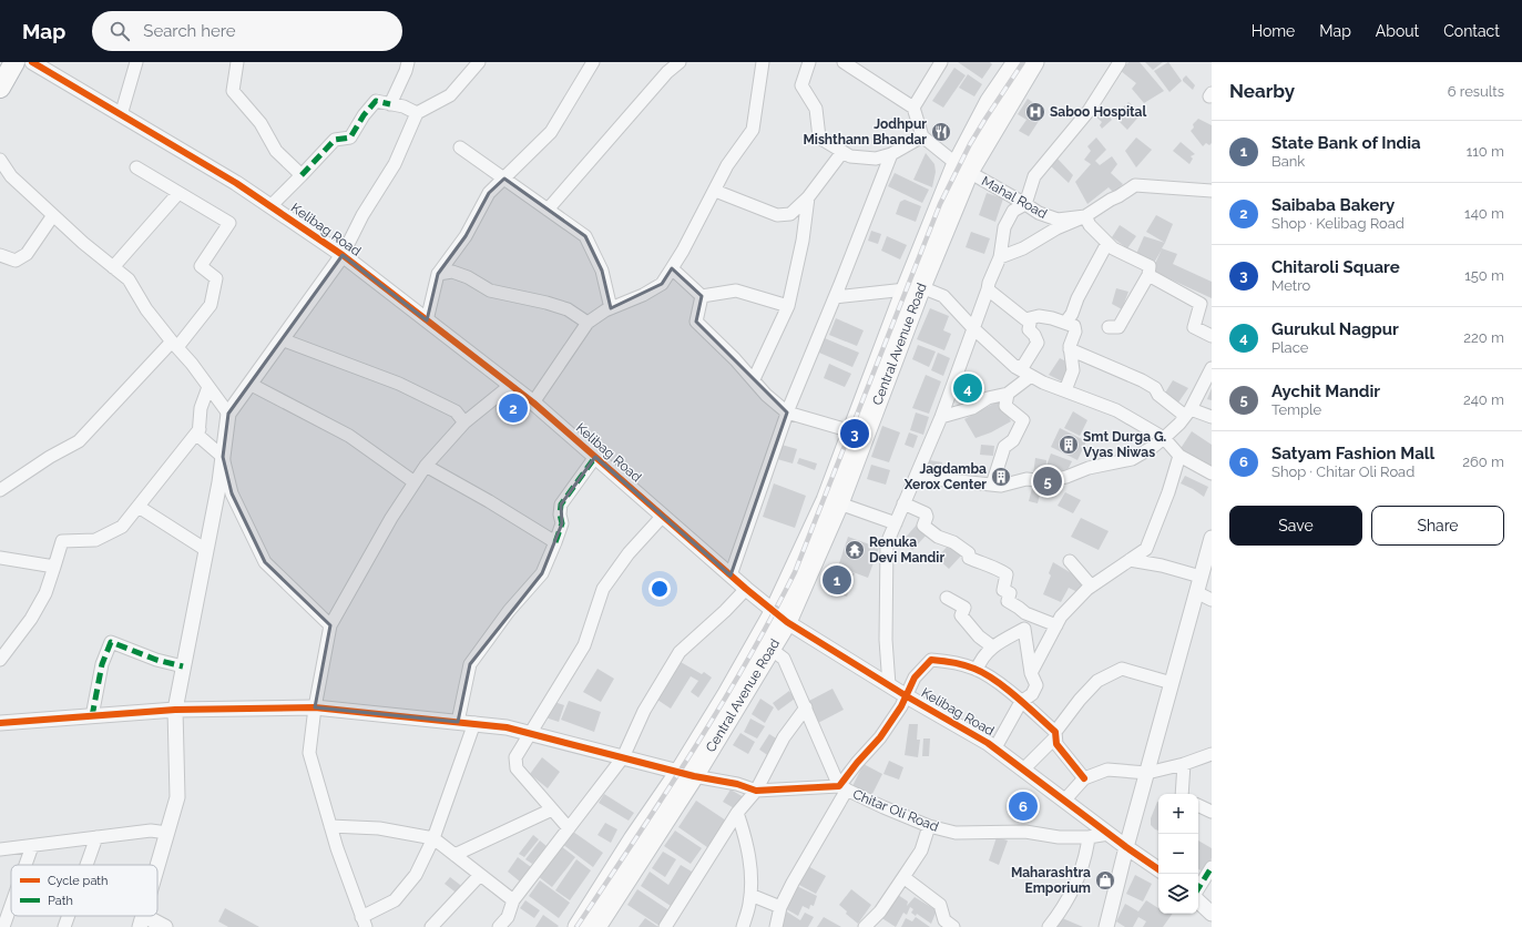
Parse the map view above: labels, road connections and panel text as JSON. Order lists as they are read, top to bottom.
{
  "streets": {
    "main road": ["Central Avenue Road"],
    "street": ["Mahal Road", "Kelibag Road", "Chitar Oli Road"]
  },
  "crossings": [
    ["Mahal Road", "Central Avenue Road"],
    ["Kelibag Road", "Central Avenue Road"],
    ["Kelibag Road", "Chitar Oli Road"],
    ["Central Avenue Road", "Chitar Oli Road"]
  ],
  "places": {
    "hospital": ["Saboo Hospital"],
    "restaurant": ["Jodhpur Mishthann Bhandar"],
    "building": ["Smt Durga G. Vyas Niwas", "Jagdamba Xerox Center"],
    "temple": ["Renuka Devi Mandir"],
    "shop": ["Maharashtra Emporium"]
  },
  "legend": ["Cycle path", "Path"],
  "page": {
    "header": "Map",
    "search": "Search here",
    "nav": [
      "Home",
      "Map",
      "About",
      "Contact"
    ],
    "heading": ["Nearby", "6 results"],
    "list": [
      {
        "mark": "1",
        "name": "State Bank of India",
        "note": "Bank",
        "value": "110 m"
      },
      {
        "mark": "2",
        "name": "Saibaba Bakery",
        "note": "Shop · Kelibag Road",
        "value": "140 m"
      },
      {
        "mark": "3",
        "name": "Chitaroli Square",
        "note": "Metro",
        "value": "150 m"
      },
      {
        "mark": "4",
        "name": "Gurukul Nagpur",
        "note": "Place",
        "value": "220 m"
      },
      {
        "mark": "5",
        "name": "Aychit Mandir",
        "note": "Temple",
        "value": "240 m"
      },
      {
        "mark": "6",
        "name": "Satyam Fashion Mall",
        "note": "Shop · Chitar Oli Road",
        "value": "260 m"
      }
    ],
    "pins": [
      "4",
      "2",
      "3",
      "5",
      "1",
      "6"
    ],
    "buttons": ["Save", "Share"],
    "map_buttons": ["+", "−"]
  }
}
